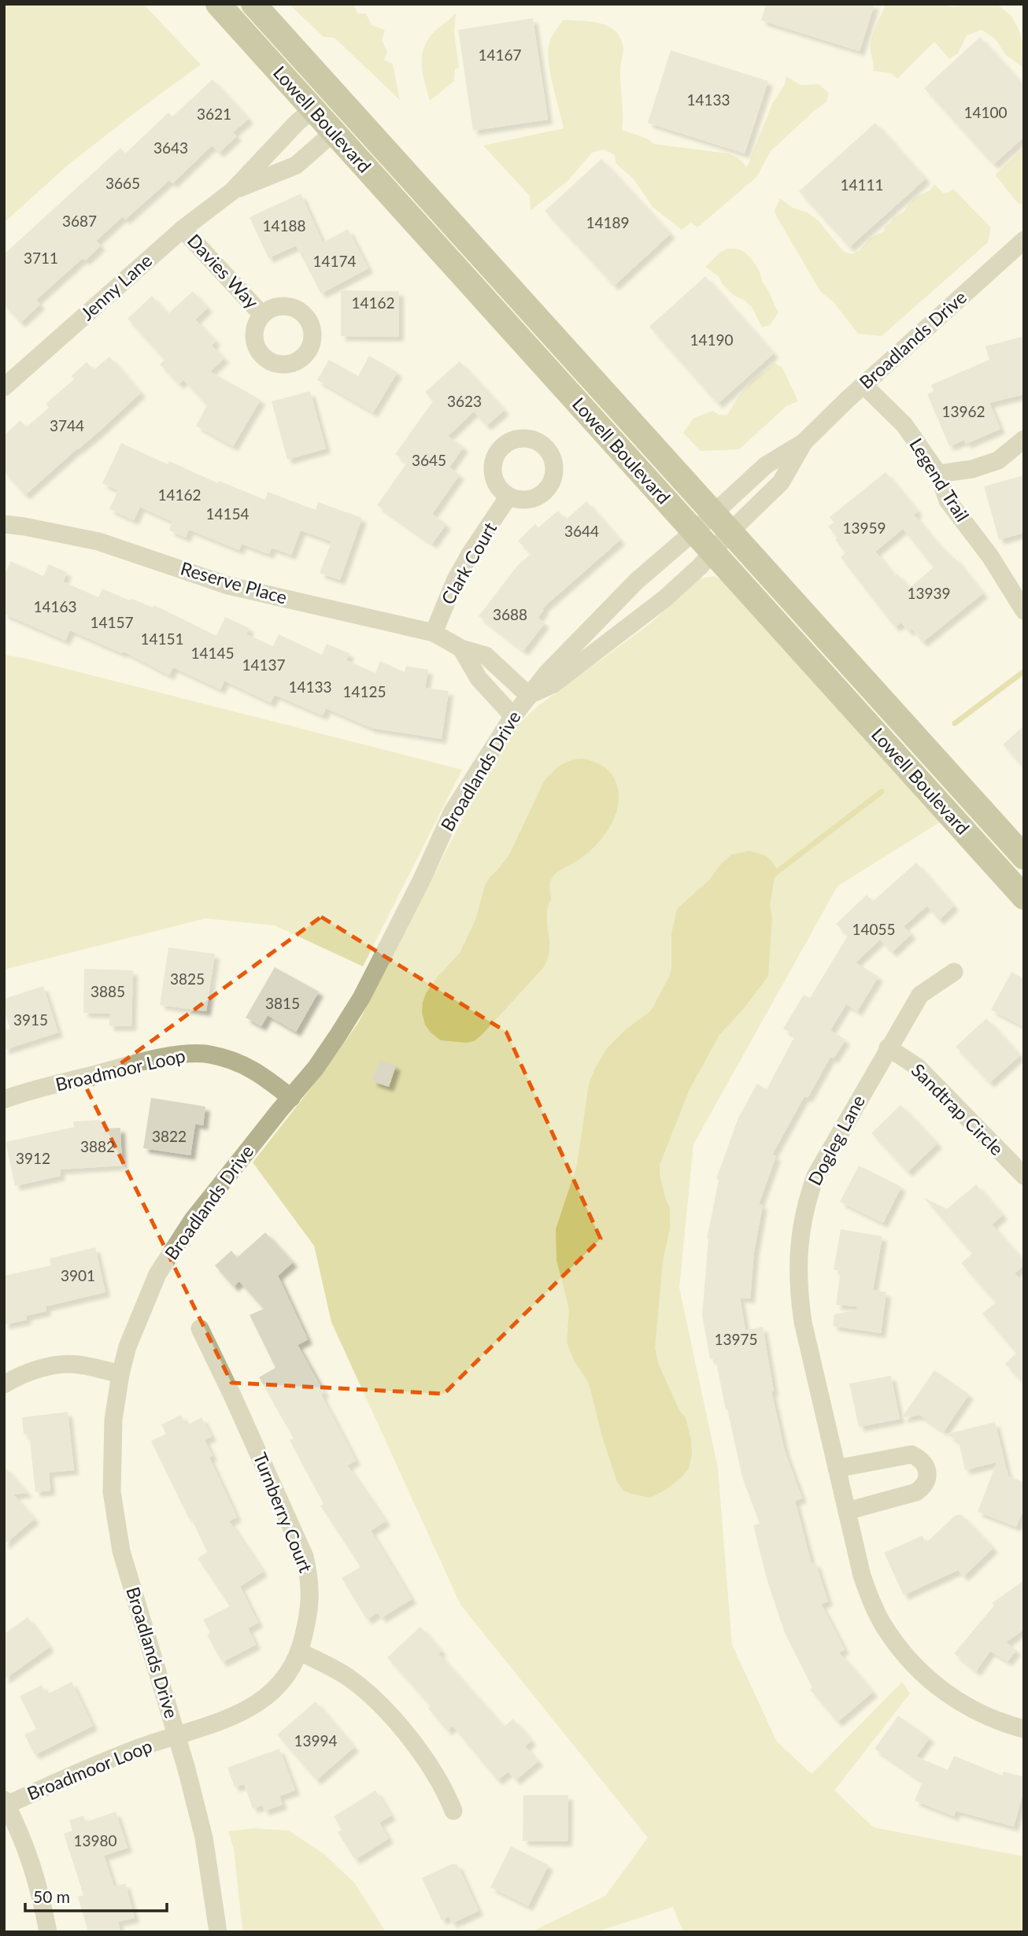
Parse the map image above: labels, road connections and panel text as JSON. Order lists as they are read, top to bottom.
{
  "streets": {
    "main road": ["Lowell Boulevard"],
    "street": [
      "Davies Way",
      "Jenny Lane",
      "Broadlands Drive",
      "Legend Trail",
      "Clark Court",
      "Reserve Place",
      "Broadmoor Loop",
      "Sandtrap Circle",
      "Dogleg Lane",
      "Turnberry Court"
    ]
  },
  "crossings": [
    ["Lowell Boulevard", "Jenny Lane"],
    ["Lowell Boulevard", "Broadlands Drive"],
    ["Davies Way", "Jenny Lane"],
    ["Broadlands Drive", "Legend Trail"],
    ["Broadlands Drive", "Reserve Place"],
    ["Broadlands Drive", "Broadmoor Loop"],
    ["Broadlands Drive", "Turnberry Court"],
    ["Clark Court", "Reserve Place"],
    ["Broadmoor Loop", "Turnberry Court"],
    ["Sandtrap Circle", "Dogleg Lane"]
  ],
  "house_numbers": [
    "14167",
    "14133",
    "14100",
    "3621",
    "3643",
    "3665",
    "14111",
    "3687",
    "14189",
    "14188",
    "3711",
    "14174",
    "14162",
    "14190",
    "3623",
    "13962",
    "3744",
    "3645",
    "14162",
    "14154",
    "13959",
    "3644",
    "13939",
    "14163",
    "3688",
    "14157",
    "14151",
    "14145",
    "14137",
    "14133",
    "14125",
    "14055",
    "3825",
    "3885",
    "3815",
    "3915",
    "3822",
    "3882",
    "3912",
    "3901",
    "13975",
    "13994",
    "13980"
  ],
  "scale_bar": "50 m"
}
